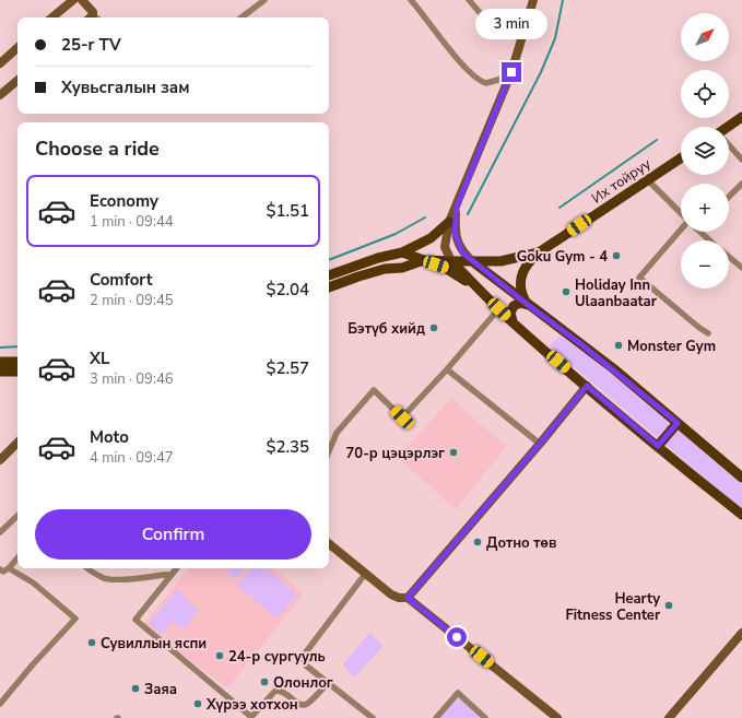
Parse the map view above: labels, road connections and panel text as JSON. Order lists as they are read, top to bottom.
{
  "streets": {
    "main road": ["Их тойруу"]
  },
  "places": [
    "Goku Gym - 4",
    "Holiday Inn Ulaanbaatar",
    "Бэтүб хийд",
    "Monster Gym",
    "70-р цэцэрлэг",
    "Дотно төв",
    "Hearty Fitness Center",
    "Сувиллын яспи",
    "24-р сургууль",
    "Олонлог",
    "Заяа",
    "Хүрээ хотхон"
  ],
  "north": "top right",
  "page": {
    "bubble": "3 min",
    "map_buttons": ["+", "−"],
    "banner": ["25-r TV", "Хувьсгалын зам"],
    "heading": "Choose a ride",
    "list": [
      {
        "name": "Economy",
        "note": "1 min · 09:44",
        "value": "$1.51"
      },
      {
        "name": "Comfort",
        "note": "2 min · 09:45",
        "value": "$2.04"
      },
      {
        "name": "XL",
        "note": "3 min · 09:46",
        "value": "$2.57"
      },
      {
        "name": "Moto",
        "note": "4 min · 09:47",
        "value": "$2.35"
      }
    ],
    "buttons": "Confirm"
  }
}
